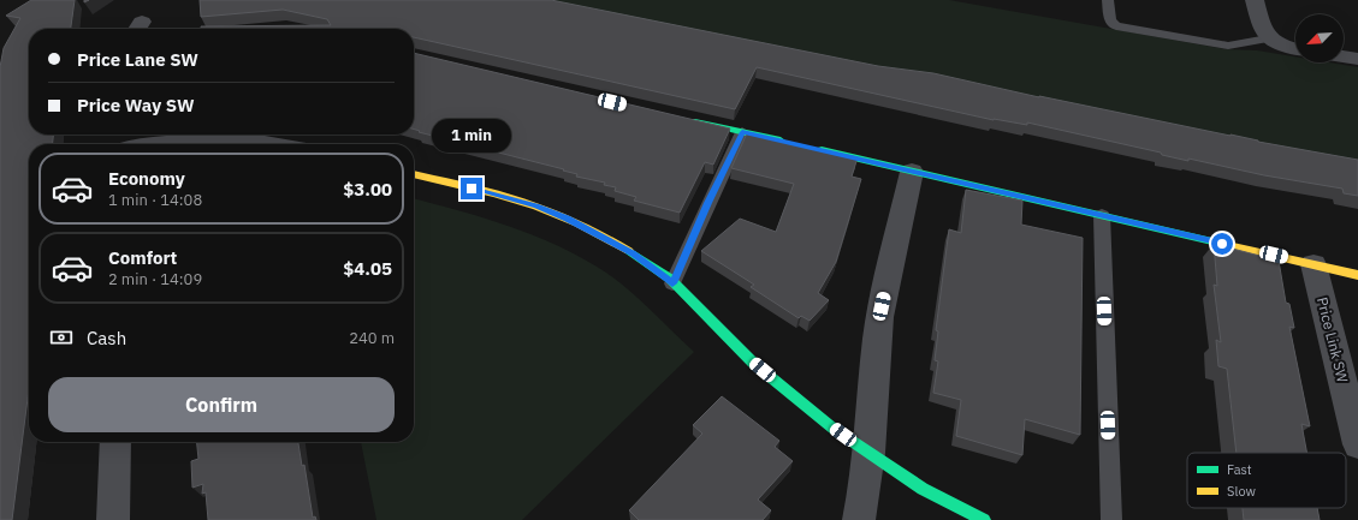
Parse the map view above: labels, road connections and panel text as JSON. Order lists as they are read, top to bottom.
{
  "streets": {
    "street": ["Price Link SW"]
  },
  "legend": ["Fast", "Slow"],
  "north": "bottom left",
  "page": {
    "banner": ["Price Lane SW", "Price Way SW"],
    "bubble": "1 min",
    "list": [
      {
        "name": "Economy",
        "note": "1 min · 14:08",
        "value": "$3.00"
      },
      {
        "name": "Comfort",
        "note": "2 min · 14:09",
        "value": "$4.05"
      }
    ],
    "pay": ["Cash", "240 m"],
    "buttons": "Confirm"
  }
}
